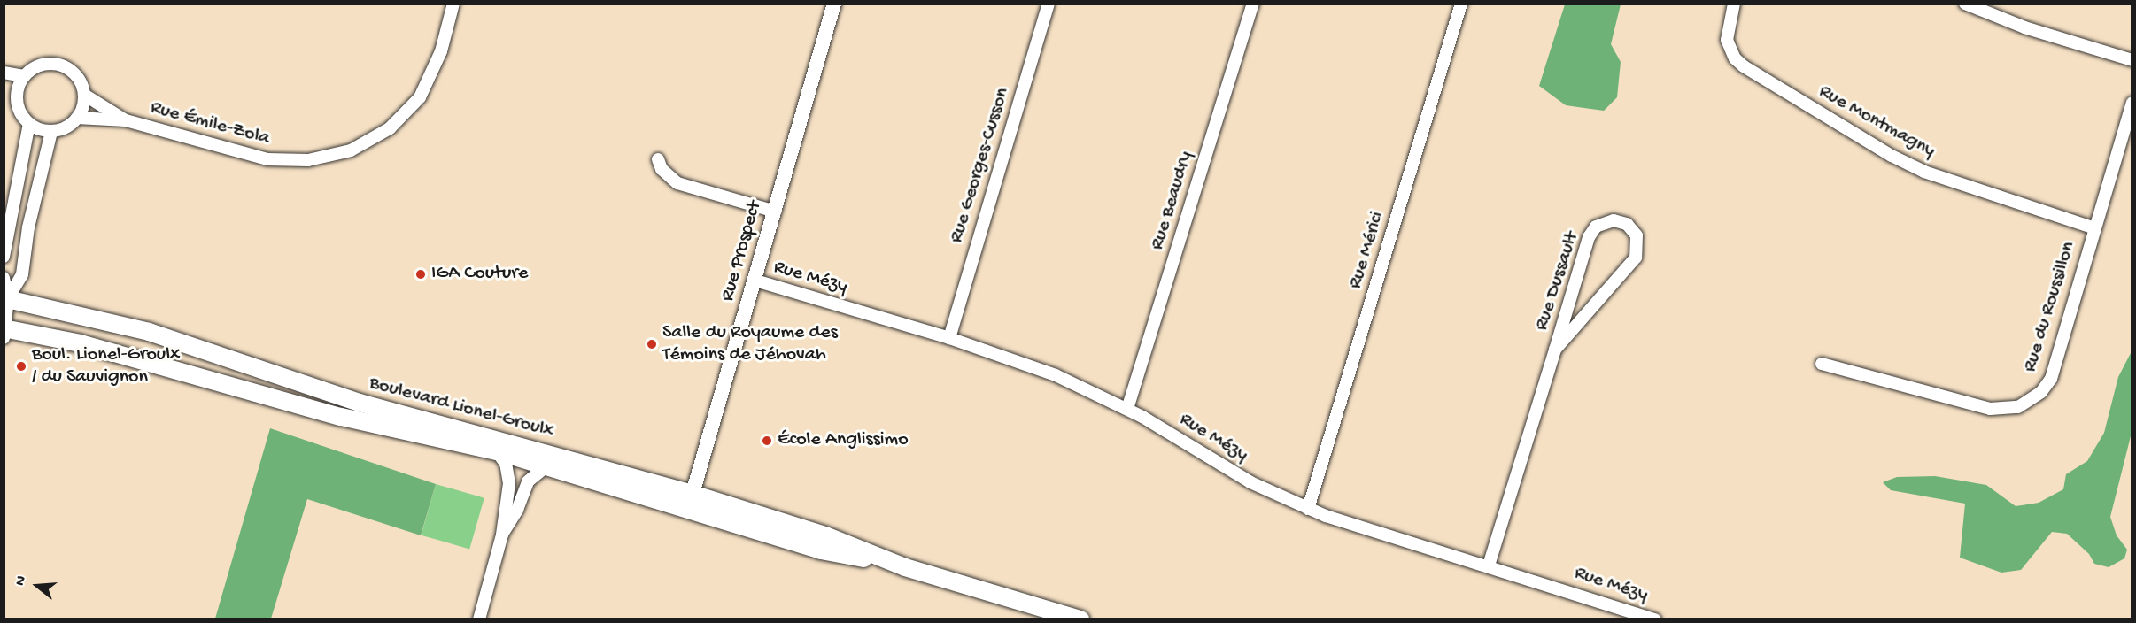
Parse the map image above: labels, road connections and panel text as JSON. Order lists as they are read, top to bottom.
{
  "streets": {
    "main road": ["Boulevard Lionel-Groulx"],
    "street": [
      "Rue Montmagny",
      "Rue Émile-Zola",
      "Rue Georges-Cusson",
      "Rue Beaudry",
      "Rue Mérici",
      "Rue Prospect",
      "Rue Mézy",
      "Rue Dussault",
      "Rue du Roussillon"
    ]
  },
  "crossings": [
    ["Rue Montmagny", "Rue du Roussillon"],
    ["Rue Georges-Cusson", "Rue Mézy"],
    ["Rue Beaudry", "Rue Mézy"],
    ["Rue Mérici", "Rue Mézy"],
    ["Rue Prospect", "Rue Mézy"],
    ["Rue Prospect", "Boulevard Lionel-Groulx"],
    ["Rue Mézy", "Rue Dussault"]
  ],
  "places": [
    "IGA Couture",
    "Salle du Royaume des Témoins de Jéhovah",
    "Boul. Lionel-Groulx / du Sauvignon",
    "École Anglissimo"
  ],
  "north": "left"
}
